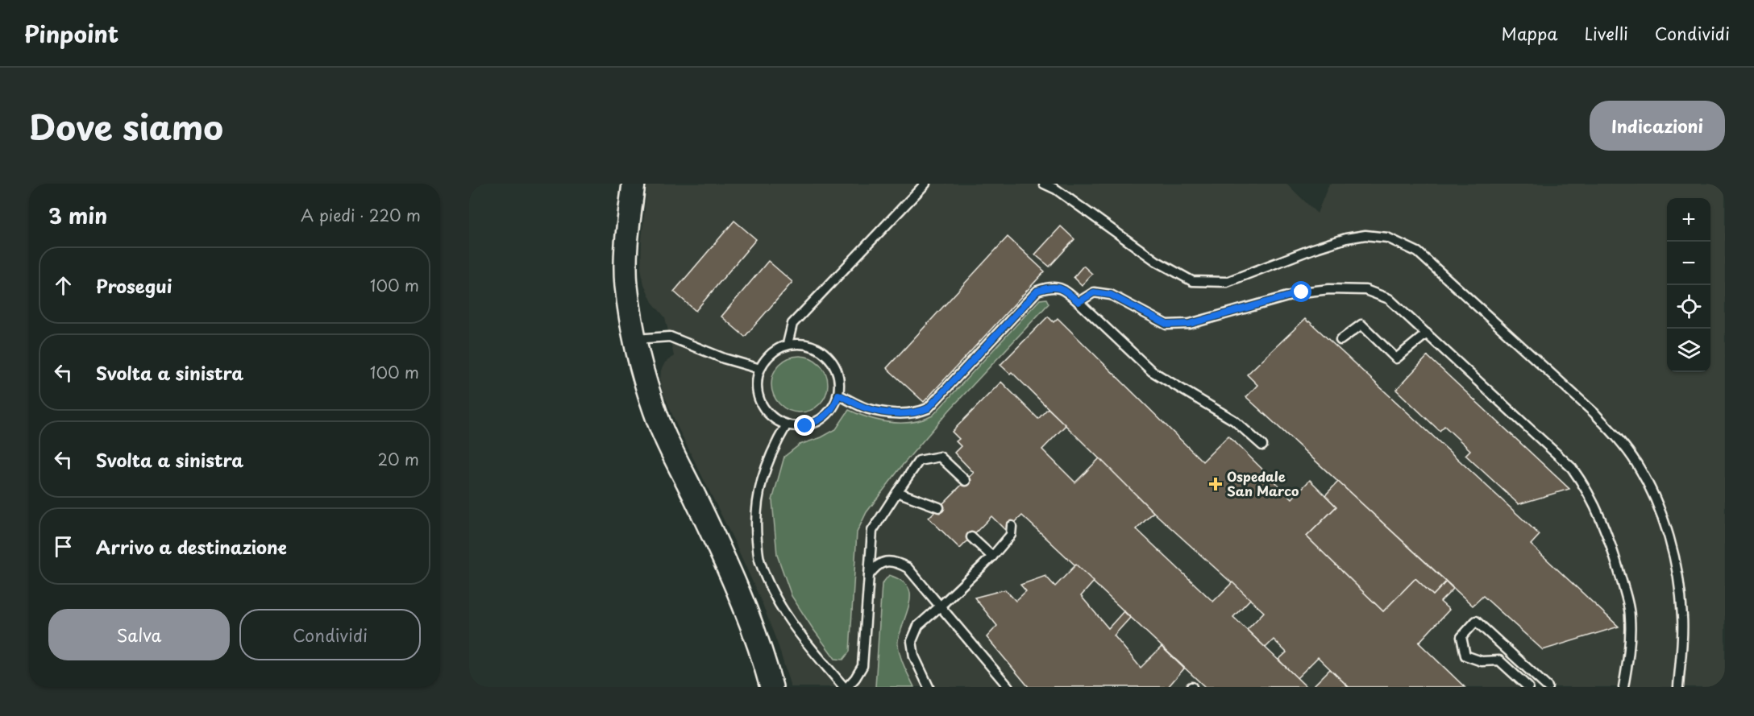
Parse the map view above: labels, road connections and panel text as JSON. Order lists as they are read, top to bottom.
{
  "places": {
    "health": ["Ospedale San Marco"]
  },
  "page": {
    "header": "Pinpoint",
    "nav": ["Mappa", "Livelli", "Condividi"],
    "title": "Dove siamo",
    "buttons": [
      "Indicazioni",
      ["Salva", "Condividi"]
    ],
    "heading": ["3 min", "A piedi · 220 m"],
    "map_buttons": ["+", "−"],
    "list": [
      ["Prosegui", "100 m"],
      ["Svolta a sinistra", "100 m"],
      ["Svolta a sinistra", "20 m"],
      "Arrivo a destinazione"
    ]
  }
}
